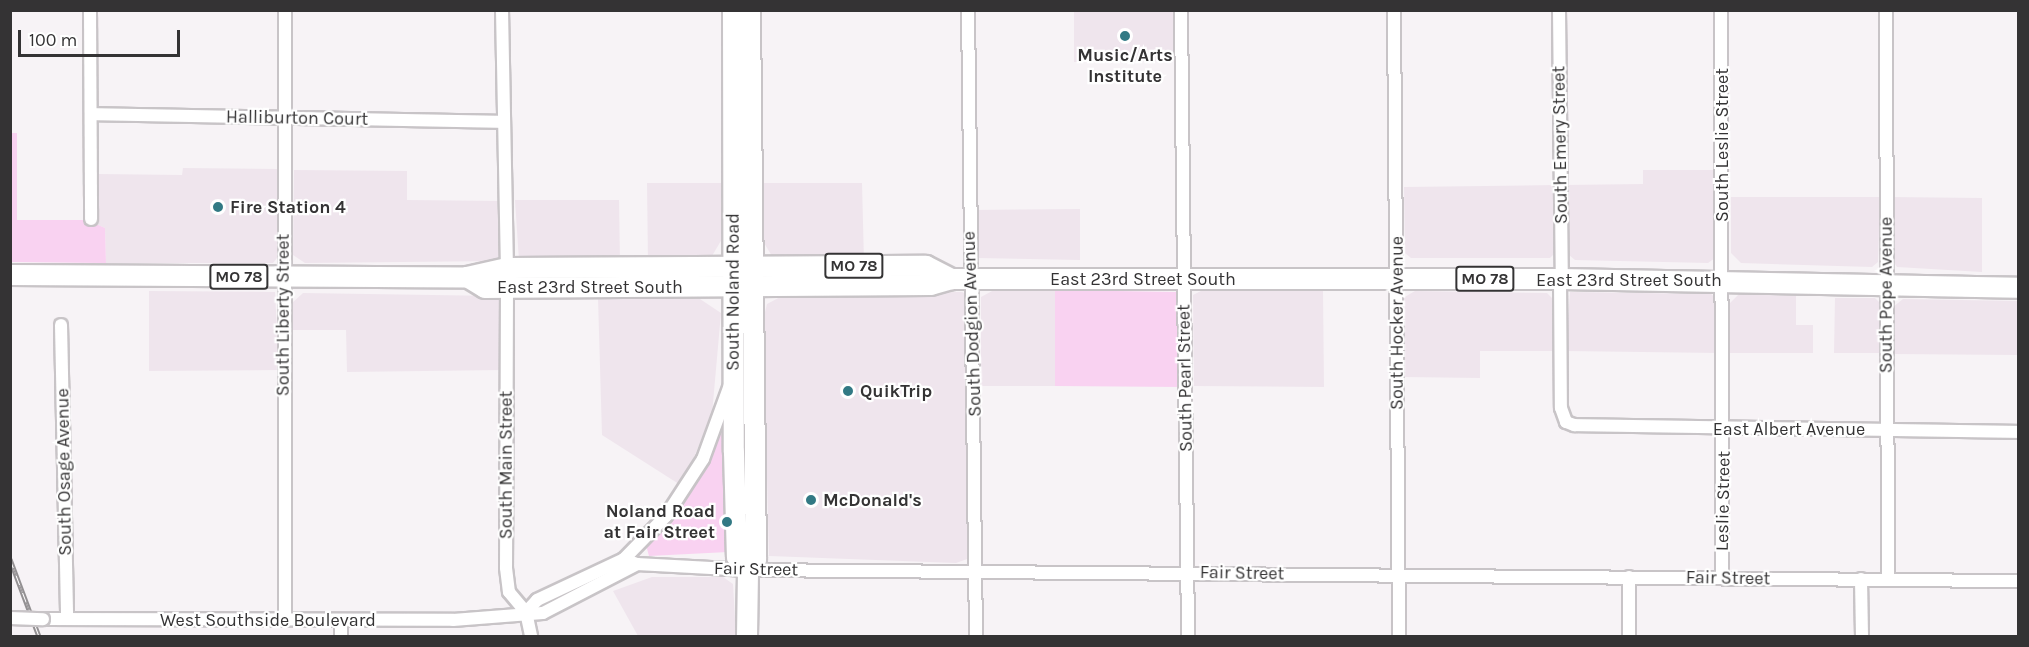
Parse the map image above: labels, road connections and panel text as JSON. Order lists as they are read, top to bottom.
{
  "streets": {
    "main road": ["MO 78", "East 23rd Street South", "South Noland Road"],
    "street": [
      "Halliburton Court",
      "South Emery Street",
      "South Leslie Street",
      "South Pope Avenue",
      "South Liberty Street",
      "South Hocker Avenue",
      "South Dodgion Avenue",
      "South Pearl Street",
      "East Albert Avenue",
      "South Main Street",
      "South Osage Avenue",
      "Leslie Street",
      "Fair Street",
      "West Southside Boulevard"
    ]
  },
  "crossings": [
    ["Halliburton Court", "South Liberty Street"],
    ["Halliburton Court", "South Main Street"],
    ["South Emery Street", "East 23rd Street South"],
    ["South Emery Street", "East Albert Avenue"],
    ["South Leslie Street", "East 23rd Street South"],
    ["South Leslie Street", "Leslie Street"],
    ["MO 78", "East 23rd Street South"],
    ["MO 78", "South Liberty Street"],
    ["East 23rd Street South", "South Noland Road"],
    ["East 23rd Street South", "South Pope Avenue"],
    ["East 23rd Street South", "South Liberty Street"],
    ["East 23rd Street South", "South Hocker Avenue"],
    ["East 23rd Street South", "South Dodgion Avenue"],
    ["East 23rd Street South", "South Pearl Street"],
    ["East 23rd Street South", "South Main Street"],
    ["East 23rd Street South", "Leslie Street"],
    ["South Noland Road", "Fair Street"],
    ["South Pope Avenue", "East Albert Avenue"],
    ["South Pope Avenue", "Fair Street"],
    ["South Liberty Street", "West Southside Boulevard"],
    ["South Hocker Avenue", "Fair Street"],
    ["South Dodgion Avenue", "Fair Street"],
    ["South Pearl Street", "Fair Street"],
    ["East Albert Avenue", "Leslie Street"],
    ["South Main Street", "West Southside Boulevard"],
    ["South Osage Avenue", "West Southside Boulevard"],
    ["Leslie Street", "Fair Street"],
    ["Fair Street", "West Southside Boulevard"]
  ],
  "places": [
    "Music/Arts Institute",
    "Fire Station 4",
    "QuikTrip",
    "McDonald's",
    "Noland Road at Fair Street"
  ],
  "scale_bar": "100 m"
}
